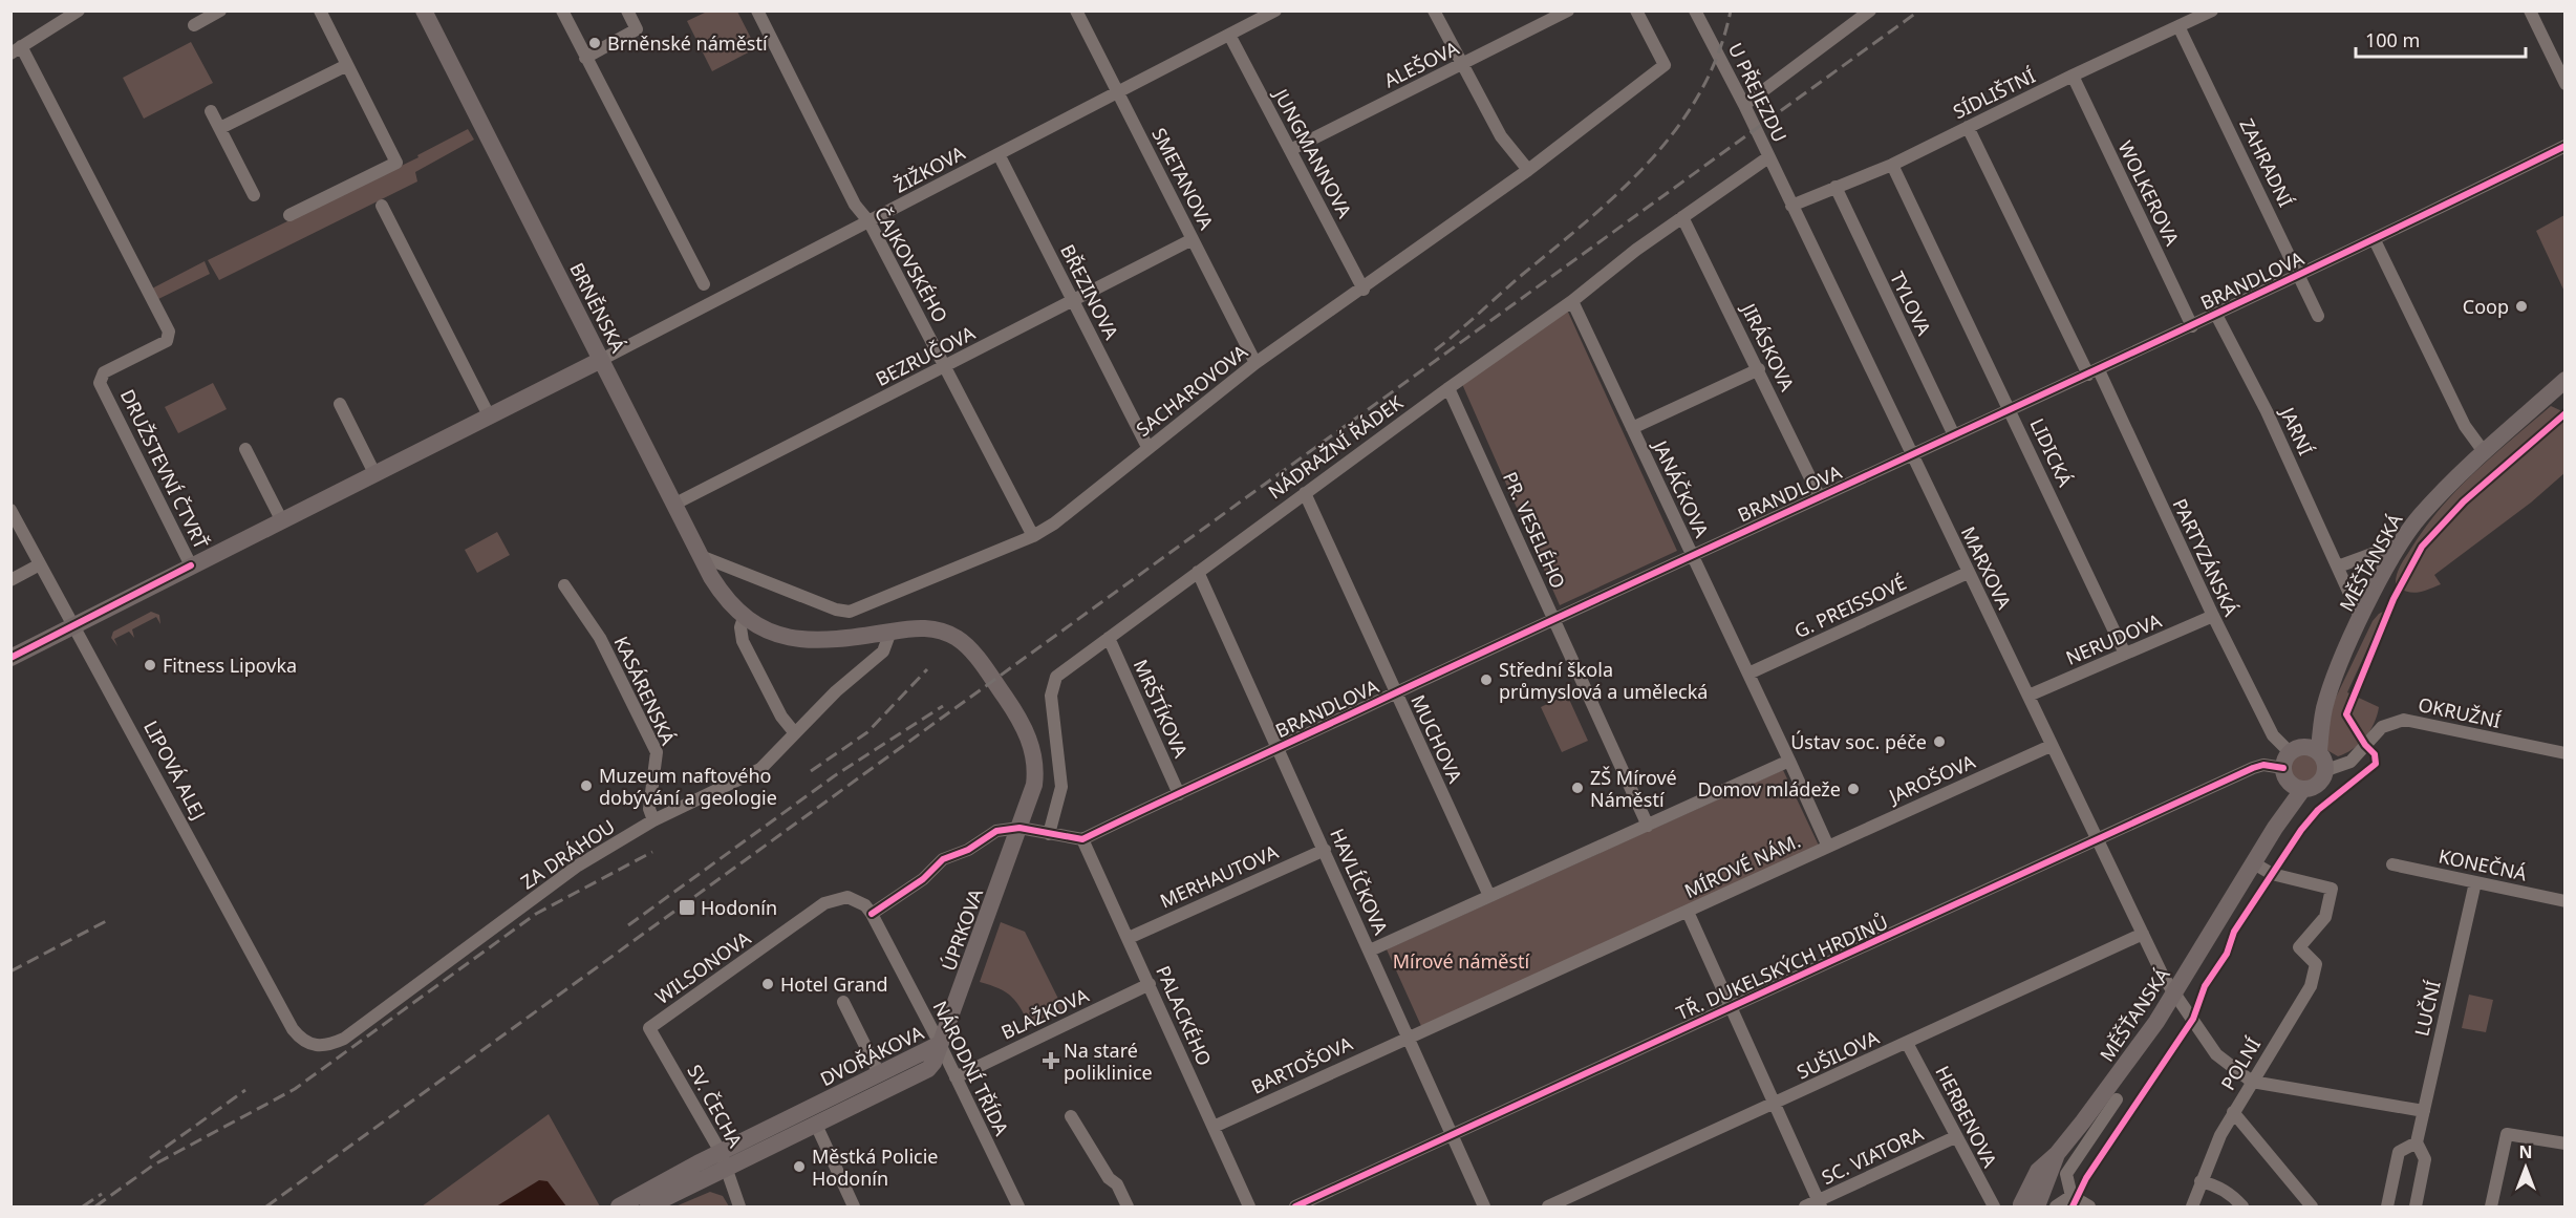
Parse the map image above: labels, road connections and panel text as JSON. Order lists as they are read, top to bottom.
{
  "streets": {
    "main road": [
      "BRNĚNSKÁ",
      "DRUŽSTEVNÍ ČTVRŤ",
      "MĚŠŤANSKÁ",
      "ÚPRKOVA",
      "DVOŘÁKOVA"
    ],
    "street": [
      "ALEŠOVA",
      "U PŘEJEZDU",
      "SÍDLIŠTNÍ",
      "JUNGMANNOVA",
      "ZAHRADNÍ",
      "ŽIŽKOVA",
      "SMETANOVA",
      "WOLKEROVA",
      "ČAJKOVSKÉHO",
      "BRANDLOVA",
      "BŘEZINOVA",
      "TYLOVA",
      "JIRÁSKOVA",
      "BEZRUČOVA",
      "SACHAROVOVA",
      "JARNÍ",
      "NÁDRAŽNÍ ŘÁDEK",
      "LIDICKÁ",
      "JANÁČKOVA",
      "PR. VESELÉHO",
      "PARTYZÁNSKÁ",
      "MARXOVA",
      "G. PREISSOVÉ",
      "NERUDOVA",
      "KASÁRENSKÁ",
      "MRŠTÍKOVA",
      "OKRUŽNÍ",
      "MUCHOVA",
      "LIPOVÁ ALEJ",
      "JAROŠOVA",
      "ZA DRÁHOU",
      "KONEČNÁ",
      "MÍROVÉ NÁM.",
      "MERHAUTOVA",
      "HAVLÍČKOVA",
      "WILSONOVA",
      "TŘ. DUKELSKÝCH HRDINŮ",
      "LUČNÍ",
      "BLAŽKOVA",
      "PALACKÉHO",
      "SUŠILOVA",
      "POLNÍ",
      "BARTOŠOVA",
      "NÁRODNÍ TŘÍDA",
      "SV. ČECHA",
      "HERBENOVA",
      "SC. VIATORA"
    ]
  },
  "crossings": [
    ["ALEŠOVA", "JUNGMANNOVA"],
    ["U PŘEJEZDU", "NÁDRAŽNÍ ŘÁDEK"],
    ["U PŘEJEZDU", "MARXOVA"],
    ["SÍDLIŠTNÍ", "ZAHRADNÍ"],
    ["SÍDLIŠTNÍ", "WOLKEROVA"],
    ["SÍDLIŠTNÍ", "TYLOVA"],
    ["SÍDLIŠTNÍ", "LIDICKÁ"],
    ["SÍDLIŠTNÍ", "PARTYZÁNSKÁ"],
    ["SÍDLIŠTNÍ", "MARXOVA"],
    ["JUNGMANNOVA", "ŽIŽKOVA"],
    ["JUNGMANNOVA", "SACHAROVOVA"],
    ["ZAHRADNÍ", "BRANDLOVA"],
    ["ŽIŽKOVA", "SMETANOVA"],
    ["ŽIŽKOVA", "ČAJKOVSKÉHO"],
    ["ŽIŽKOVA", "BŘEZINOVA"],
    ["ŽIŽKOVA", "BRNĚNSKÁ"],
    ["ŽIŽKOVA", "DRUŽSTEVNÍ ČTVRŤ"],
    ["SMETANOVA", "BEZRUČOVA"],
    ["SMETANOVA", "SACHAROVOVA"],
    ["WOLKEROVA", "BRANDLOVA"],
    ["ČAJKOVSKÉHO", "BEZRUČOVA"],
    ["ČAJKOVSKÉHO", "SACHAROVOVA"],
    ["BRANDLOVA", "TYLOVA"],
    ["BRANDLOVA", "JIRÁSKOVA"],
    ["BRANDLOVA", "JARNÍ"],
    ["BRANDLOVA", "LIDICKÁ"],
    ["BRANDLOVA", "JANÁČKOVA"],
    ["BRANDLOVA", "PR. VESELÉHO"],
    ["BRANDLOVA", "PARTYZÁNSKÁ"],
    ["BRANDLOVA", "MARXOVA"],
    ["BRANDLOVA", "MRŠTÍKOVA"],
    ["BRANDLOVA", "MUCHOVA"],
    ["BRANDLOVA", "HAVLÍČKOVA"],
    ["BRANDLOVA", "PALACKÉHO"],
    ["BŘEZINOVA", "BEZRUČOVA"],
    ["BŘEZINOVA", "SACHAROVOVA"],
    ["BRNĚNSKÁ", "BEZRUČOVA"],
    ["BRNĚNSKÁ", "SACHAROVOVA"],
    ["BRNĚNSKÁ", "DRUŽSTEVNÍ ČTVRŤ"],
    ["BRNĚNSKÁ", "ZA DRÁHOU"],
    ["BRNĚNSKÁ", "ÚPRKOVA"],
    ["JIRÁSKOVA", "NÁDRAŽNÍ ŘÁDEK"],
    ["JARNÍ", "MĚŠŤANSKÁ"],
    ["NÁDRAŽNÍ ŘÁDEK", "JANÁČKOVA"],
    ["NÁDRAŽNÍ ŘÁDEK", "PR. VESELÉHO"],
    ["NÁDRAŽNÍ ŘÁDEK", "MARXOVA"],
    ["NÁDRAŽNÍ ŘÁDEK", "MRŠTÍKOVA"],
    ["NÁDRAŽNÍ ŘÁDEK", "MUCHOVA"],
    ["NÁDRAŽNÍ ŘÁDEK", "HAVLÍČKOVA"],
    ["LIDICKÁ", "NERUDOVA"],
    ["JANÁČKOVA", "G. PREISSOVÉ"],
    ["JANÁČKOVA", "MÍROVÉ NÁM."],
    ["PARTYZÁNSKÁ", "MĚŠŤANSKÁ"],
    ["PARTYZÁNSKÁ", "NERUDOVA"],
    ["PARTYZÁNSKÁ", "TŘ. DUKELSKÝCH HRDINŮ"],
    ["MĚŠŤANSKÁ", "MARXOVA"],
    ["MĚŠŤANSKÁ", "OKRUŽNÍ"],
    ["MĚŠŤANSKÁ", "TŘ. DUKELSKÝCH HRDINŮ"],
    ["MĚŠŤANSKÁ", "POLNÍ"],
    ["MARXOVA", "G. PREISSOVÉ"],
    ["MARXOVA", "NERUDOVA"],
    ["MARXOVA", "JAROŠOVA"],
    ["MARXOVA", "TŘ. DUKELSKÝCH HRDINŮ"],
    ["MARXOVA", "SUŠILOVA"],
    ["MARXOVA", "POLNÍ"],
    ["KASÁRENSKÁ", "ZA DRÁHOU"],
    ["LIPOVÁ ALEJ", "ZA DRÁHOU"],
    ["JAROŠOVA", "MÍROVÉ NÁM."],
    ["KONEČNÁ", "LUČNÍ"],
    ["MÍROVÉ NÁM.", "HAVLÍČKOVA"],
    ["MÍROVÉ NÁM.", "BARTOŠOVA"],
    ["MERHAUTOVA", "HAVLÍČKOVA"],
    ["MERHAUTOVA", "PALACKÉHO"],
    ["HAVLÍČKOVA", "TŘ. DUKELSKÝCH HRDINŮ"],
    ["HAVLÍČKOVA", "BARTOŠOVA"],
    ["ÚPRKOVA", "DVOŘÁKOVA"],
    ["ÚPRKOVA", "NÁRODNÍ TŘÍDA"],
    ["WILSONOVA", "NÁRODNÍ TŘÍDA"],
    ["WILSONOVA", "SV. ČECHA"],
    ["BLAŽKOVA", "PALACKÉHO"],
    ["BLAŽKOVA", "NÁRODNÍ TŘÍDA"],
    ["PALACKÉHO", "BARTOŠOVA"],
    ["SUŠILOVA", "HERBENOVA"],
    ["DVOŘÁKOVA", "NÁRODNÍ TŘÍDA"],
    ["DVOŘÁKOVA", "SV. ČECHA"],
    ["HERBENOVA", "SC. VIATORA"]
  ],
  "parks": ["Mírové náměstí"],
  "places": {
    "other": [
      "Brněnské náměstí",
      "Coop",
      "Fitness Lipovka",
      "Střední škola průmyslová a umělecká",
      "Ústav soc. péče",
      "Muzeum naftového dobývání a geologie",
      "ZŠ Mírové Náměstí",
      "Domov mládeže",
      "Hotel Grand",
      "Městká Policie Hodonín"
    ],
    "transit": ["Hodonín"],
    "health": ["Na staré poliklinice"]
  },
  "scale_bar": "100 m",
  "north": "top"
}
